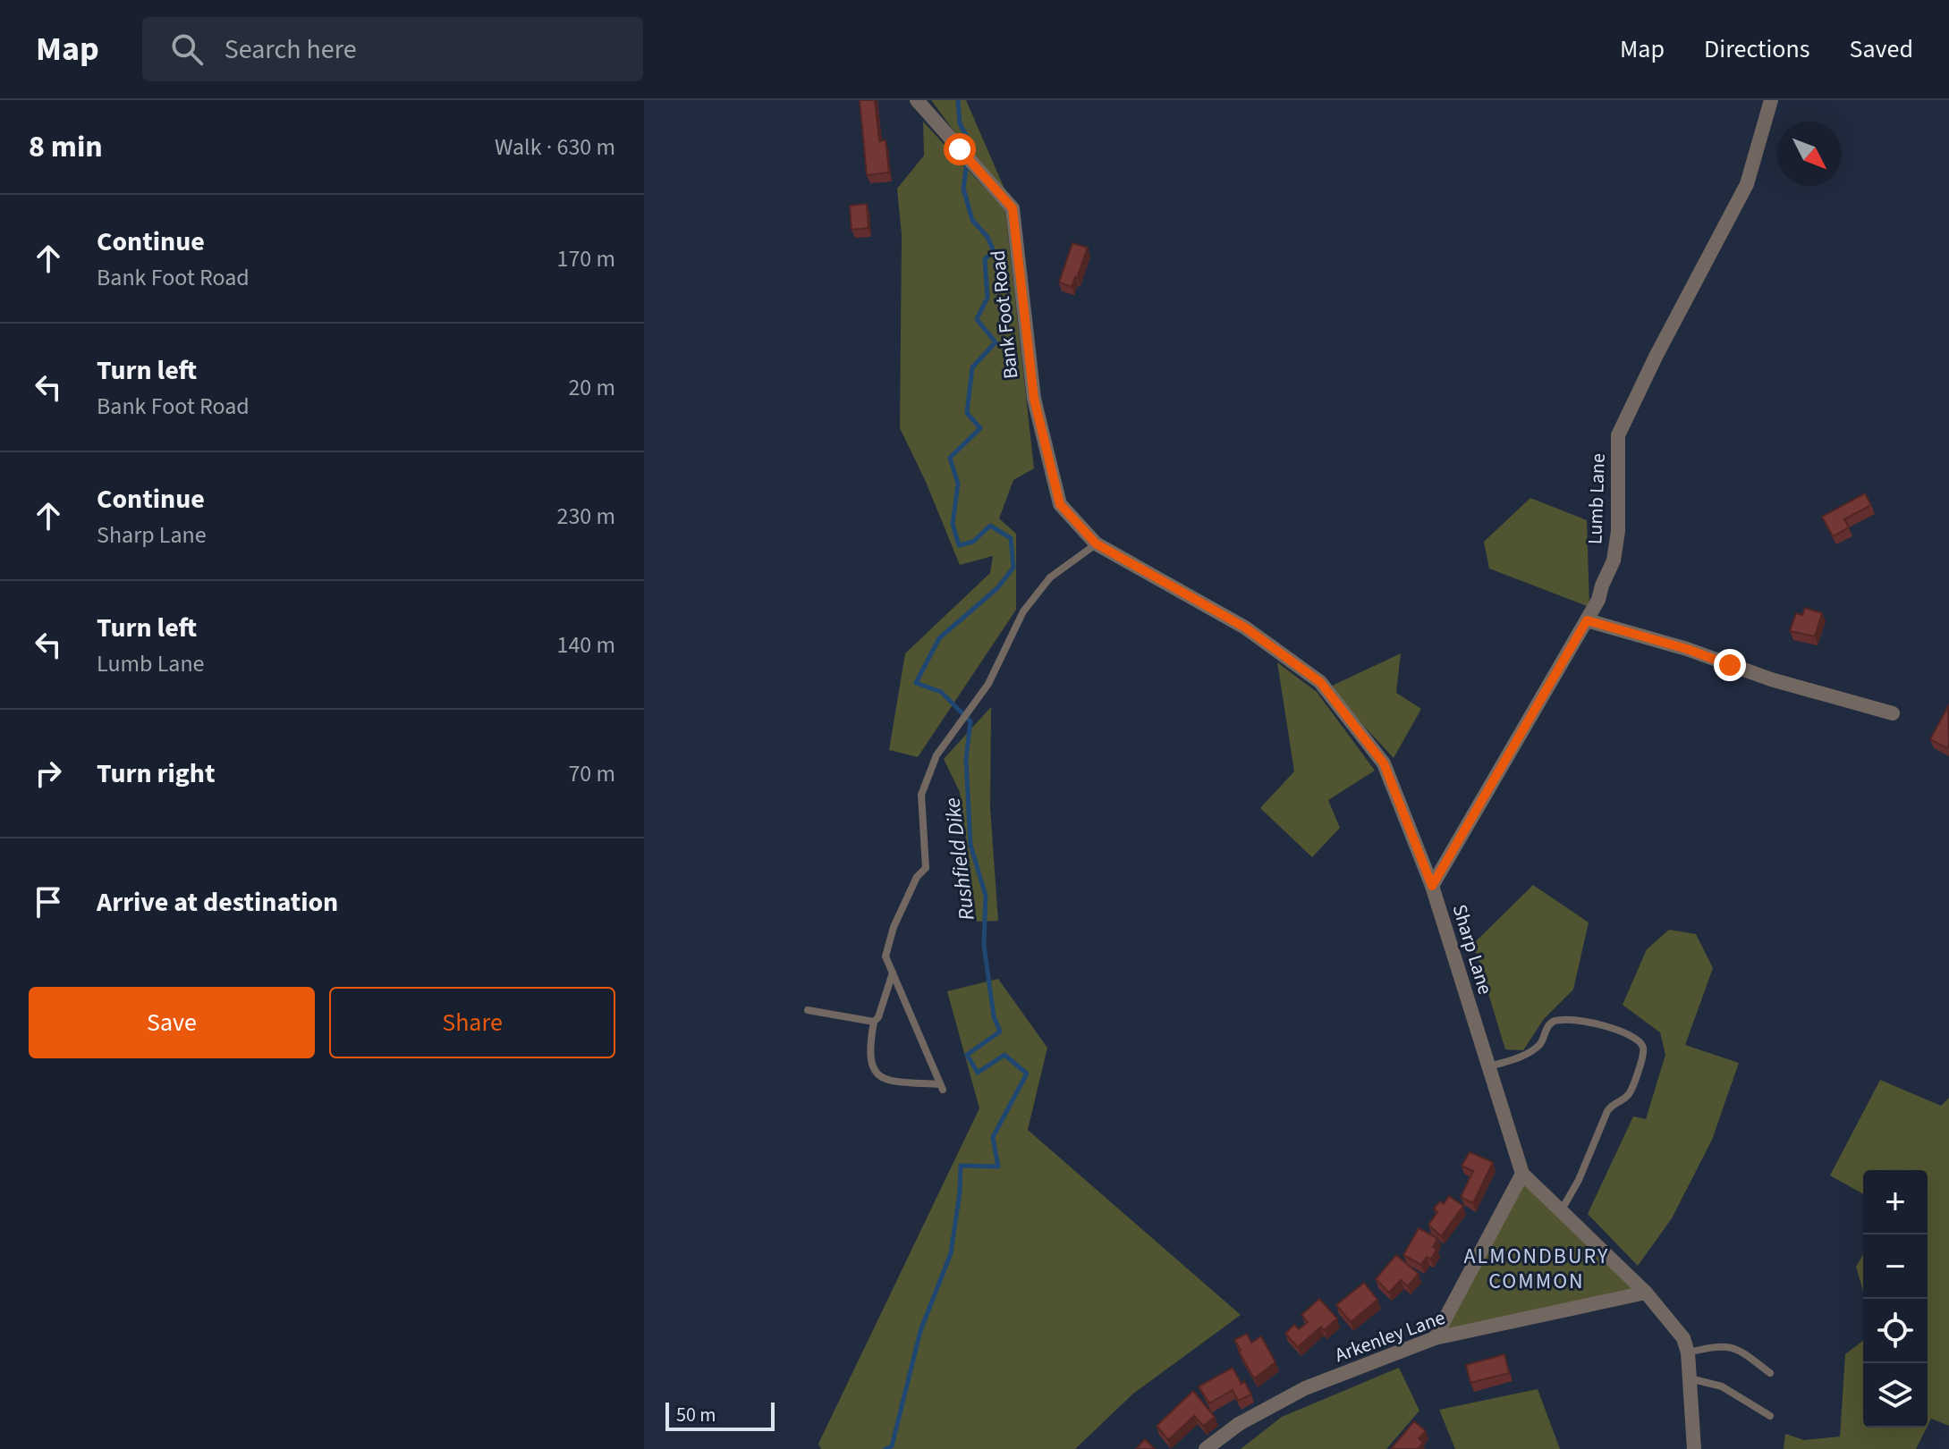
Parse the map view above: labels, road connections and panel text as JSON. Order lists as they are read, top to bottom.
{
  "streets": {
    "street": [
      "Bank Foot Road",
      "Lumb Lane",
      "Sharp Lane",
      "Arkenley Lane"
    ]
  },
  "crossings": [
    ["Bank Foot Road", "Sharp Lane"],
    ["Lumb Lane", "Sharp Lane"],
    ["Sharp Lane", "Arkenley Lane"]
  ],
  "districts": ["ALMONDBURY COMMON"],
  "water": ["Rushfield Dike"],
  "scale_bar": "50 m",
  "north": "bottom right",
  "page": {
    "header": "Map",
    "search": "Search here",
    "nav": ["Map", "Directions", "Saved"],
    "heading": ["8 min", "Walk · 630 m"],
    "list": [
      ["Continue", "Bank Foot Road", "170 m"],
      ["Turn left", "Bank Foot Road", "20 m"],
      ["Continue", "Sharp Lane", "230 m"],
      ["Turn left", "Lumb Lane", "140 m"],
      ["Turn right", "70 m"],
      "Arrive at destination"
    ],
    "buttons": ["Save", "Share"],
    "map_buttons": ["+", "−"],
    "scale": "50 m"
  }
}
